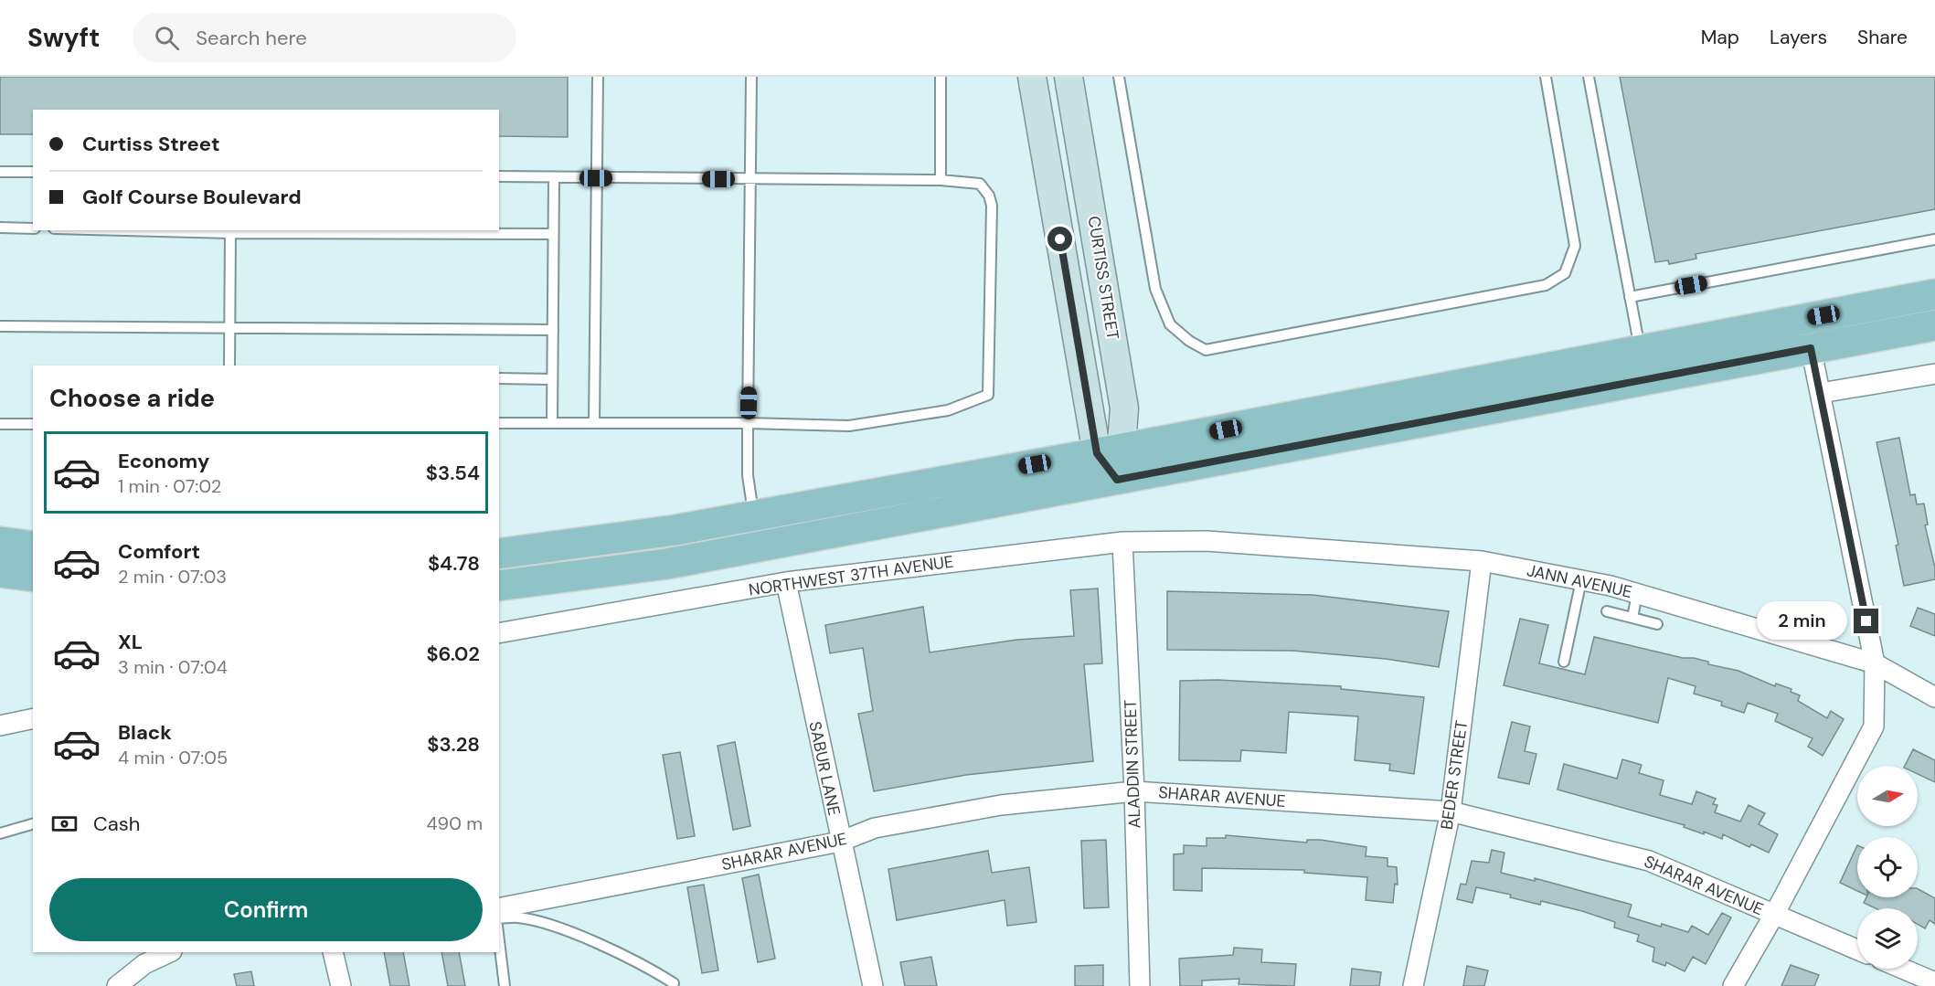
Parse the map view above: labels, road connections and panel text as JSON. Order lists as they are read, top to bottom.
{
  "streets": {
    "street": [
      "CURTISS STREET",
      "NORTHWEST 37TH AVENUE",
      "JANN AVENUE",
      "ALADDIN STREET",
      "SABUR LANE",
      "BEDER STREET",
      "SHARAR AVENUE"
    ]
  },
  "crossings": [
    ["NORTHWEST 37TH AVENUE", "JANN AVENUE"],
    ["NORTHWEST 37TH AVENUE", "ALADDIN STREET"],
    ["NORTHWEST 37TH AVENUE", "SABUR LANE"],
    ["JANN AVENUE", "BEDER STREET"],
    ["ALADDIN STREET", "SHARAR AVENUE"],
    ["SABUR LANE", "SHARAR AVENUE"],
    ["BEDER STREET", "SHARAR AVENUE"]
  ],
  "north": "right",
  "page": {
    "header": "Swyft",
    "search": "Search here",
    "nav": ["Map", "Layers", "Share"],
    "banner": ["Curtiss Street", "Golf Course Boulevard"],
    "heading": "Choose a ride",
    "list": [
      {
        "name": "Economy",
        "note": "1 min · 07:02",
        "value": "$3.54"
      },
      {
        "name": "Comfort",
        "note": "2 min · 07:03",
        "value": "$4.78"
      },
      {
        "name": "XL",
        "note": "3 min · 07:04",
        "value": "$6.02"
      },
      {
        "name": "Black",
        "note": "4 min · 07:05",
        "value": "$3.28"
      }
    ],
    "bubble": "2 min",
    "pay": ["Cash", "490 m"],
    "buttons": "Confirm"
  }
}
